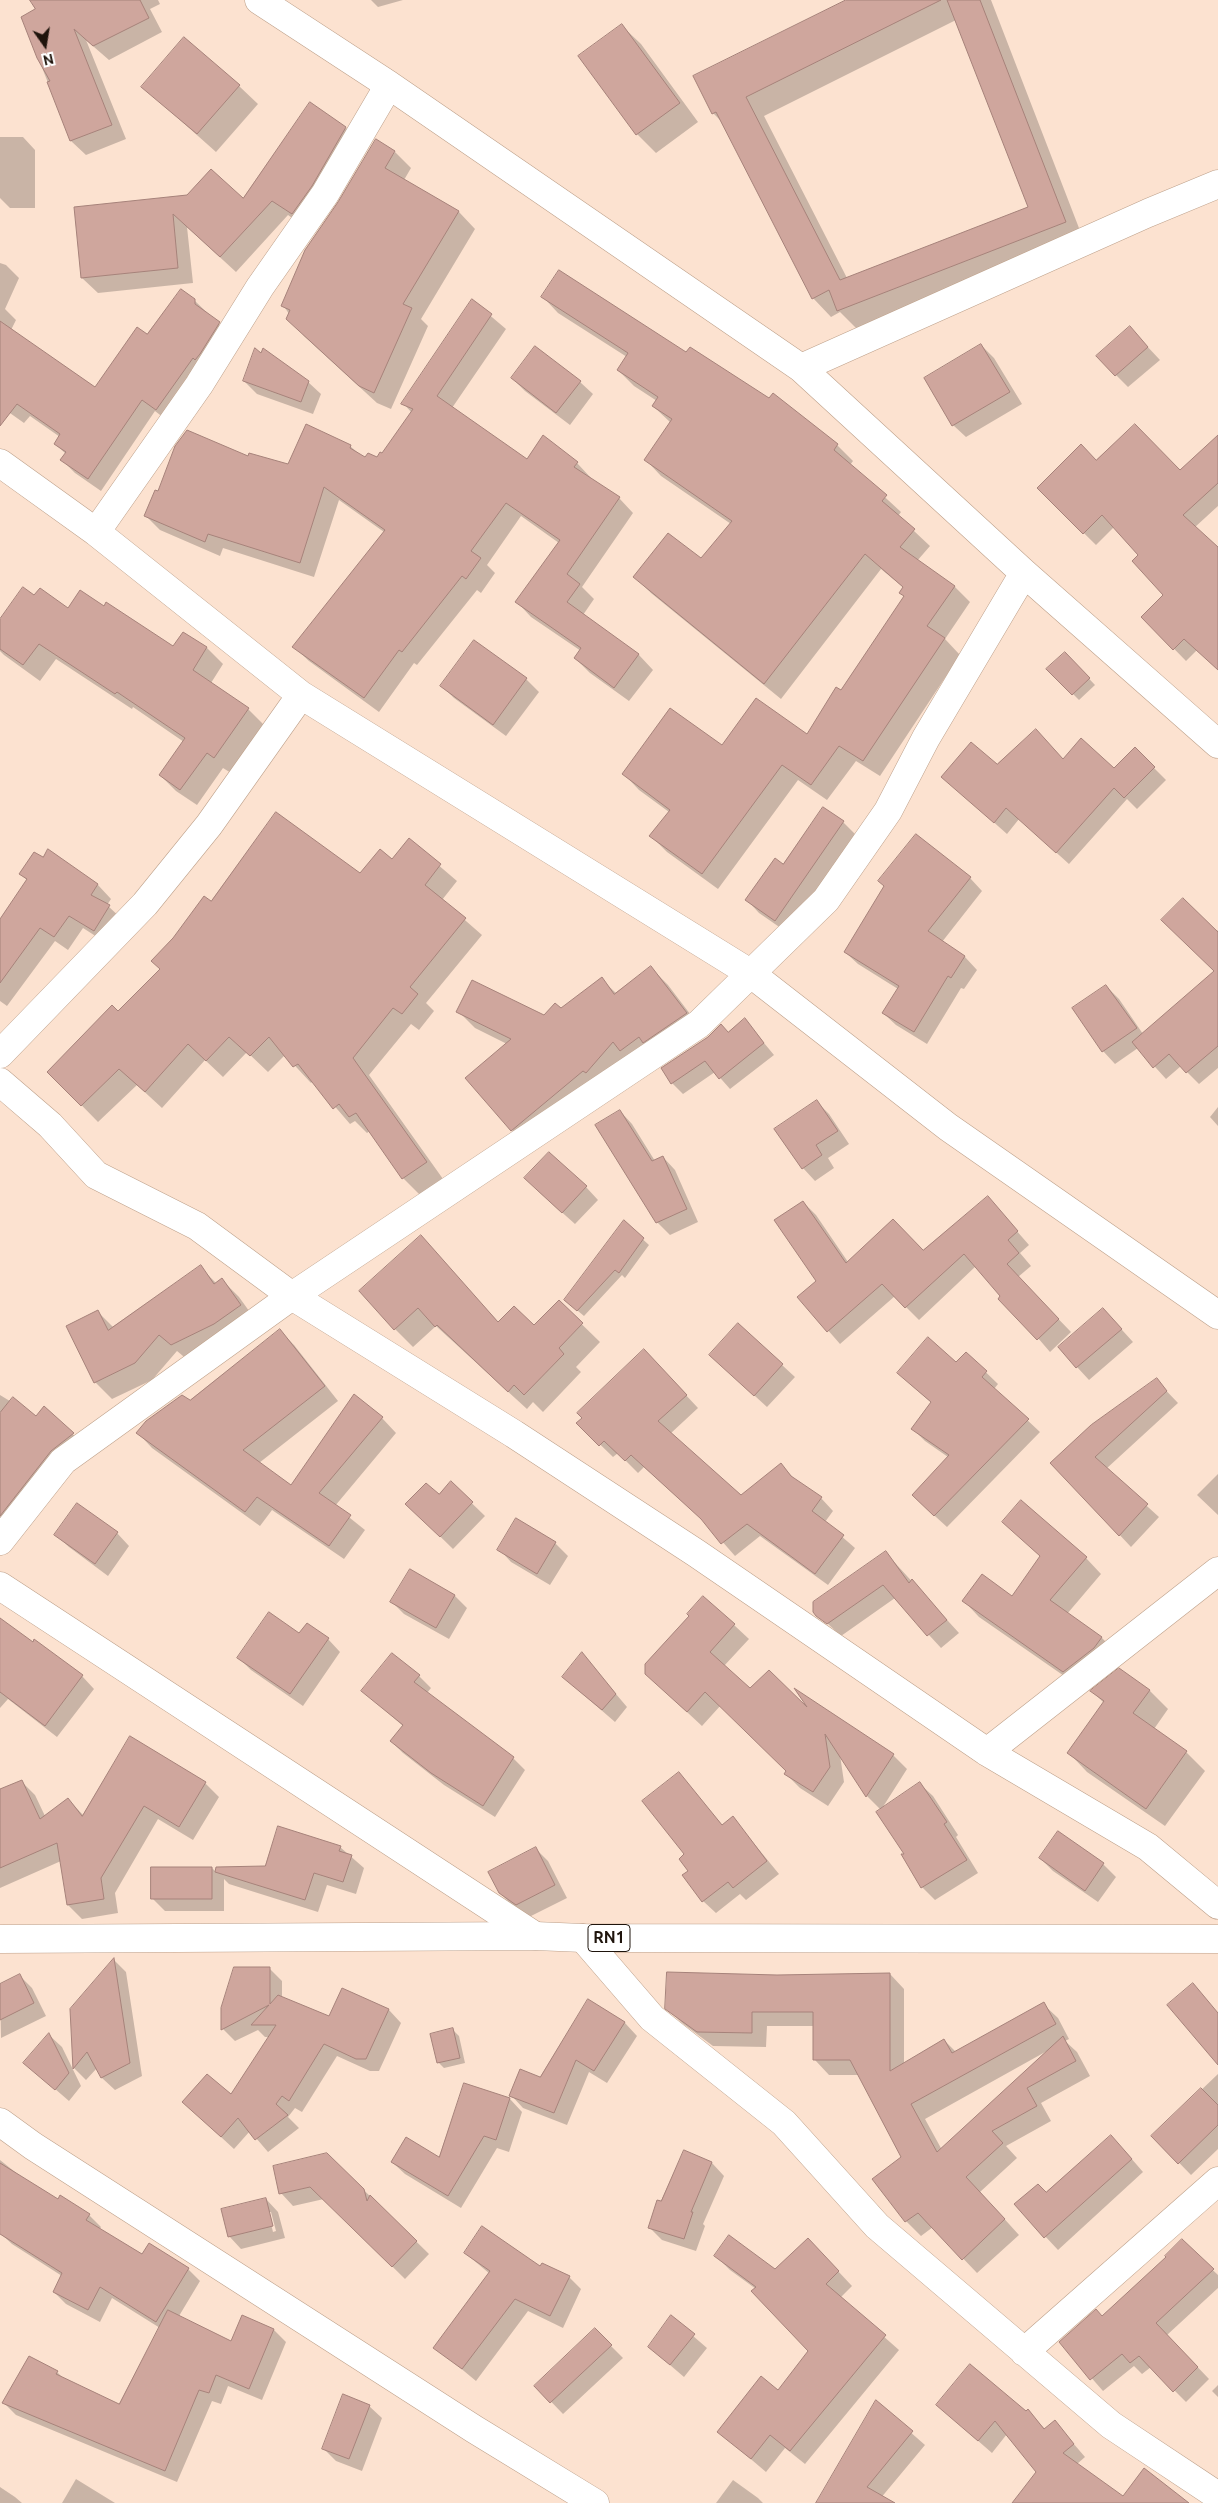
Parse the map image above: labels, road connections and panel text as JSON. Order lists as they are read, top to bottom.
{
  "streets": {
    "main road": ["RN1"]
  },
  "north": "bottom"
}
